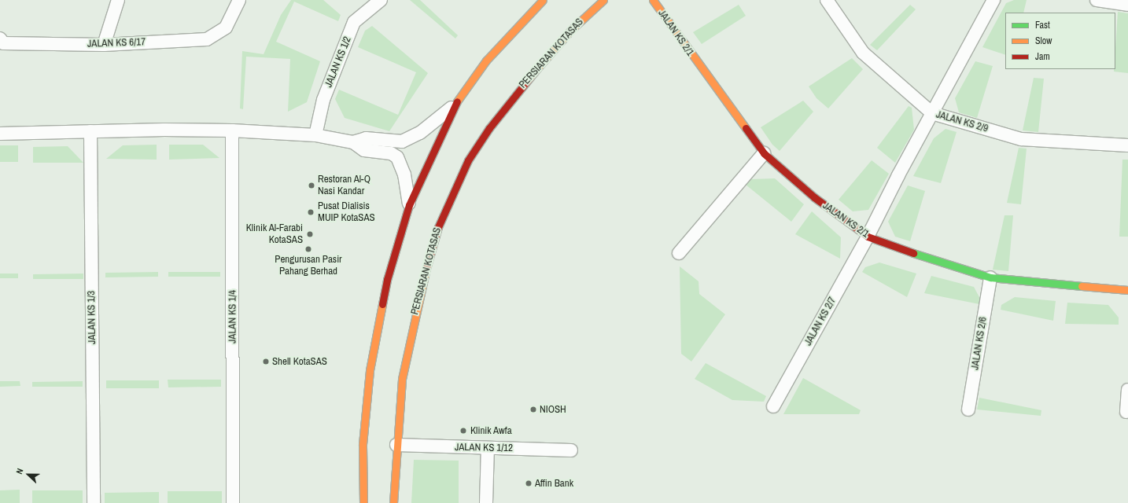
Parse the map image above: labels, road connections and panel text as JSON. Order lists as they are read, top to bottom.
{
  "streets": {
    "main road": ["JALAN KS 2/1", "PERSIARAN KOTASAS"],
    "street": [
      "JALAN KS 6/17",
      "JALAN KS 1/2",
      "JALAN KS 2/9",
      "JALAN KS 1/4",
      "JALAN KS 1/3",
      "JALAN KS 2/7",
      "JALAN KS 2/6",
      "JALAN KS 1/12"
    ]
  },
  "crossings": [
    ["JALAN KS 2/1", "JALAN KS 2/7"],
    ["JALAN KS 2/1", "JALAN KS 2/6"],
    ["PERSIARAN KOTASAS", "JALAN KS 1/12"],
    ["JALAN KS 2/9", "JALAN KS 2/7"]
  ],
  "places": [
    "Restoran Al-Q Nasi Kandar",
    "Pusat Dialisis MUIP KotaSAS",
    "Klinik Al-Farabi KotaSAS",
    "Pengurusan Pasir Pahang Berhad",
    "Shell KotaSAS",
    "NIOSH",
    "Klinik Awfa",
    "Affin Bank"
  ],
  "legend": ["Fast", "Slow", "Jam"],
  "north": "left"
}
